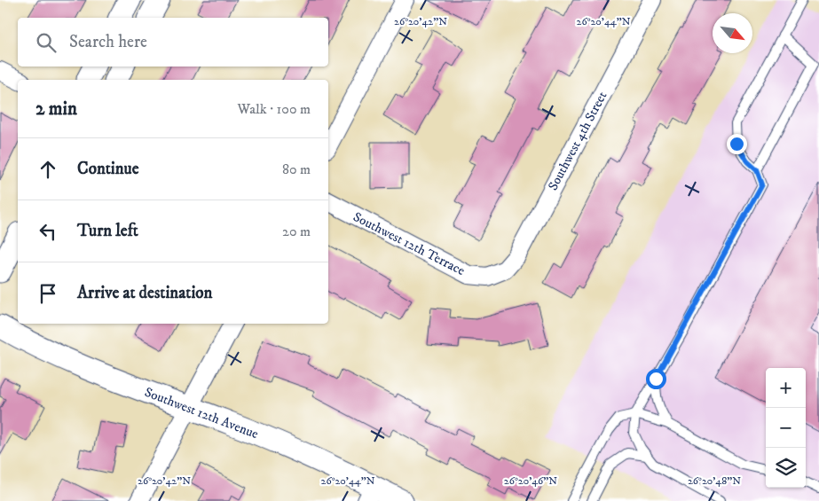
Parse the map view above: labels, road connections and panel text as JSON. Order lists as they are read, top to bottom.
{
  "streets": {
    "street": ["Southwest 4th Street", "Southwest 12th Terrace", "Southwest 12th Avenue"]
  },
  "crossings": [
    ["Southwest 4th Street", "Southwest 12th Terrace"]
  ],
  "north": "bottom right",
  "page": {
    "search": "Search here",
    "heading": ["2 min", "Walk · 100 m"],
    "list": [
      ["Continue", "80 m"],
      ["Turn left", "20 m"],
      "Arrive at destination"
    ],
    "map_buttons": ["+", "−"]
  },
  "coordinates": [
    "26°20'42\"N",
    "26°20'44\"N",
    "26°20'46\"N",
    "26°20'48\"N"
  ]
}
